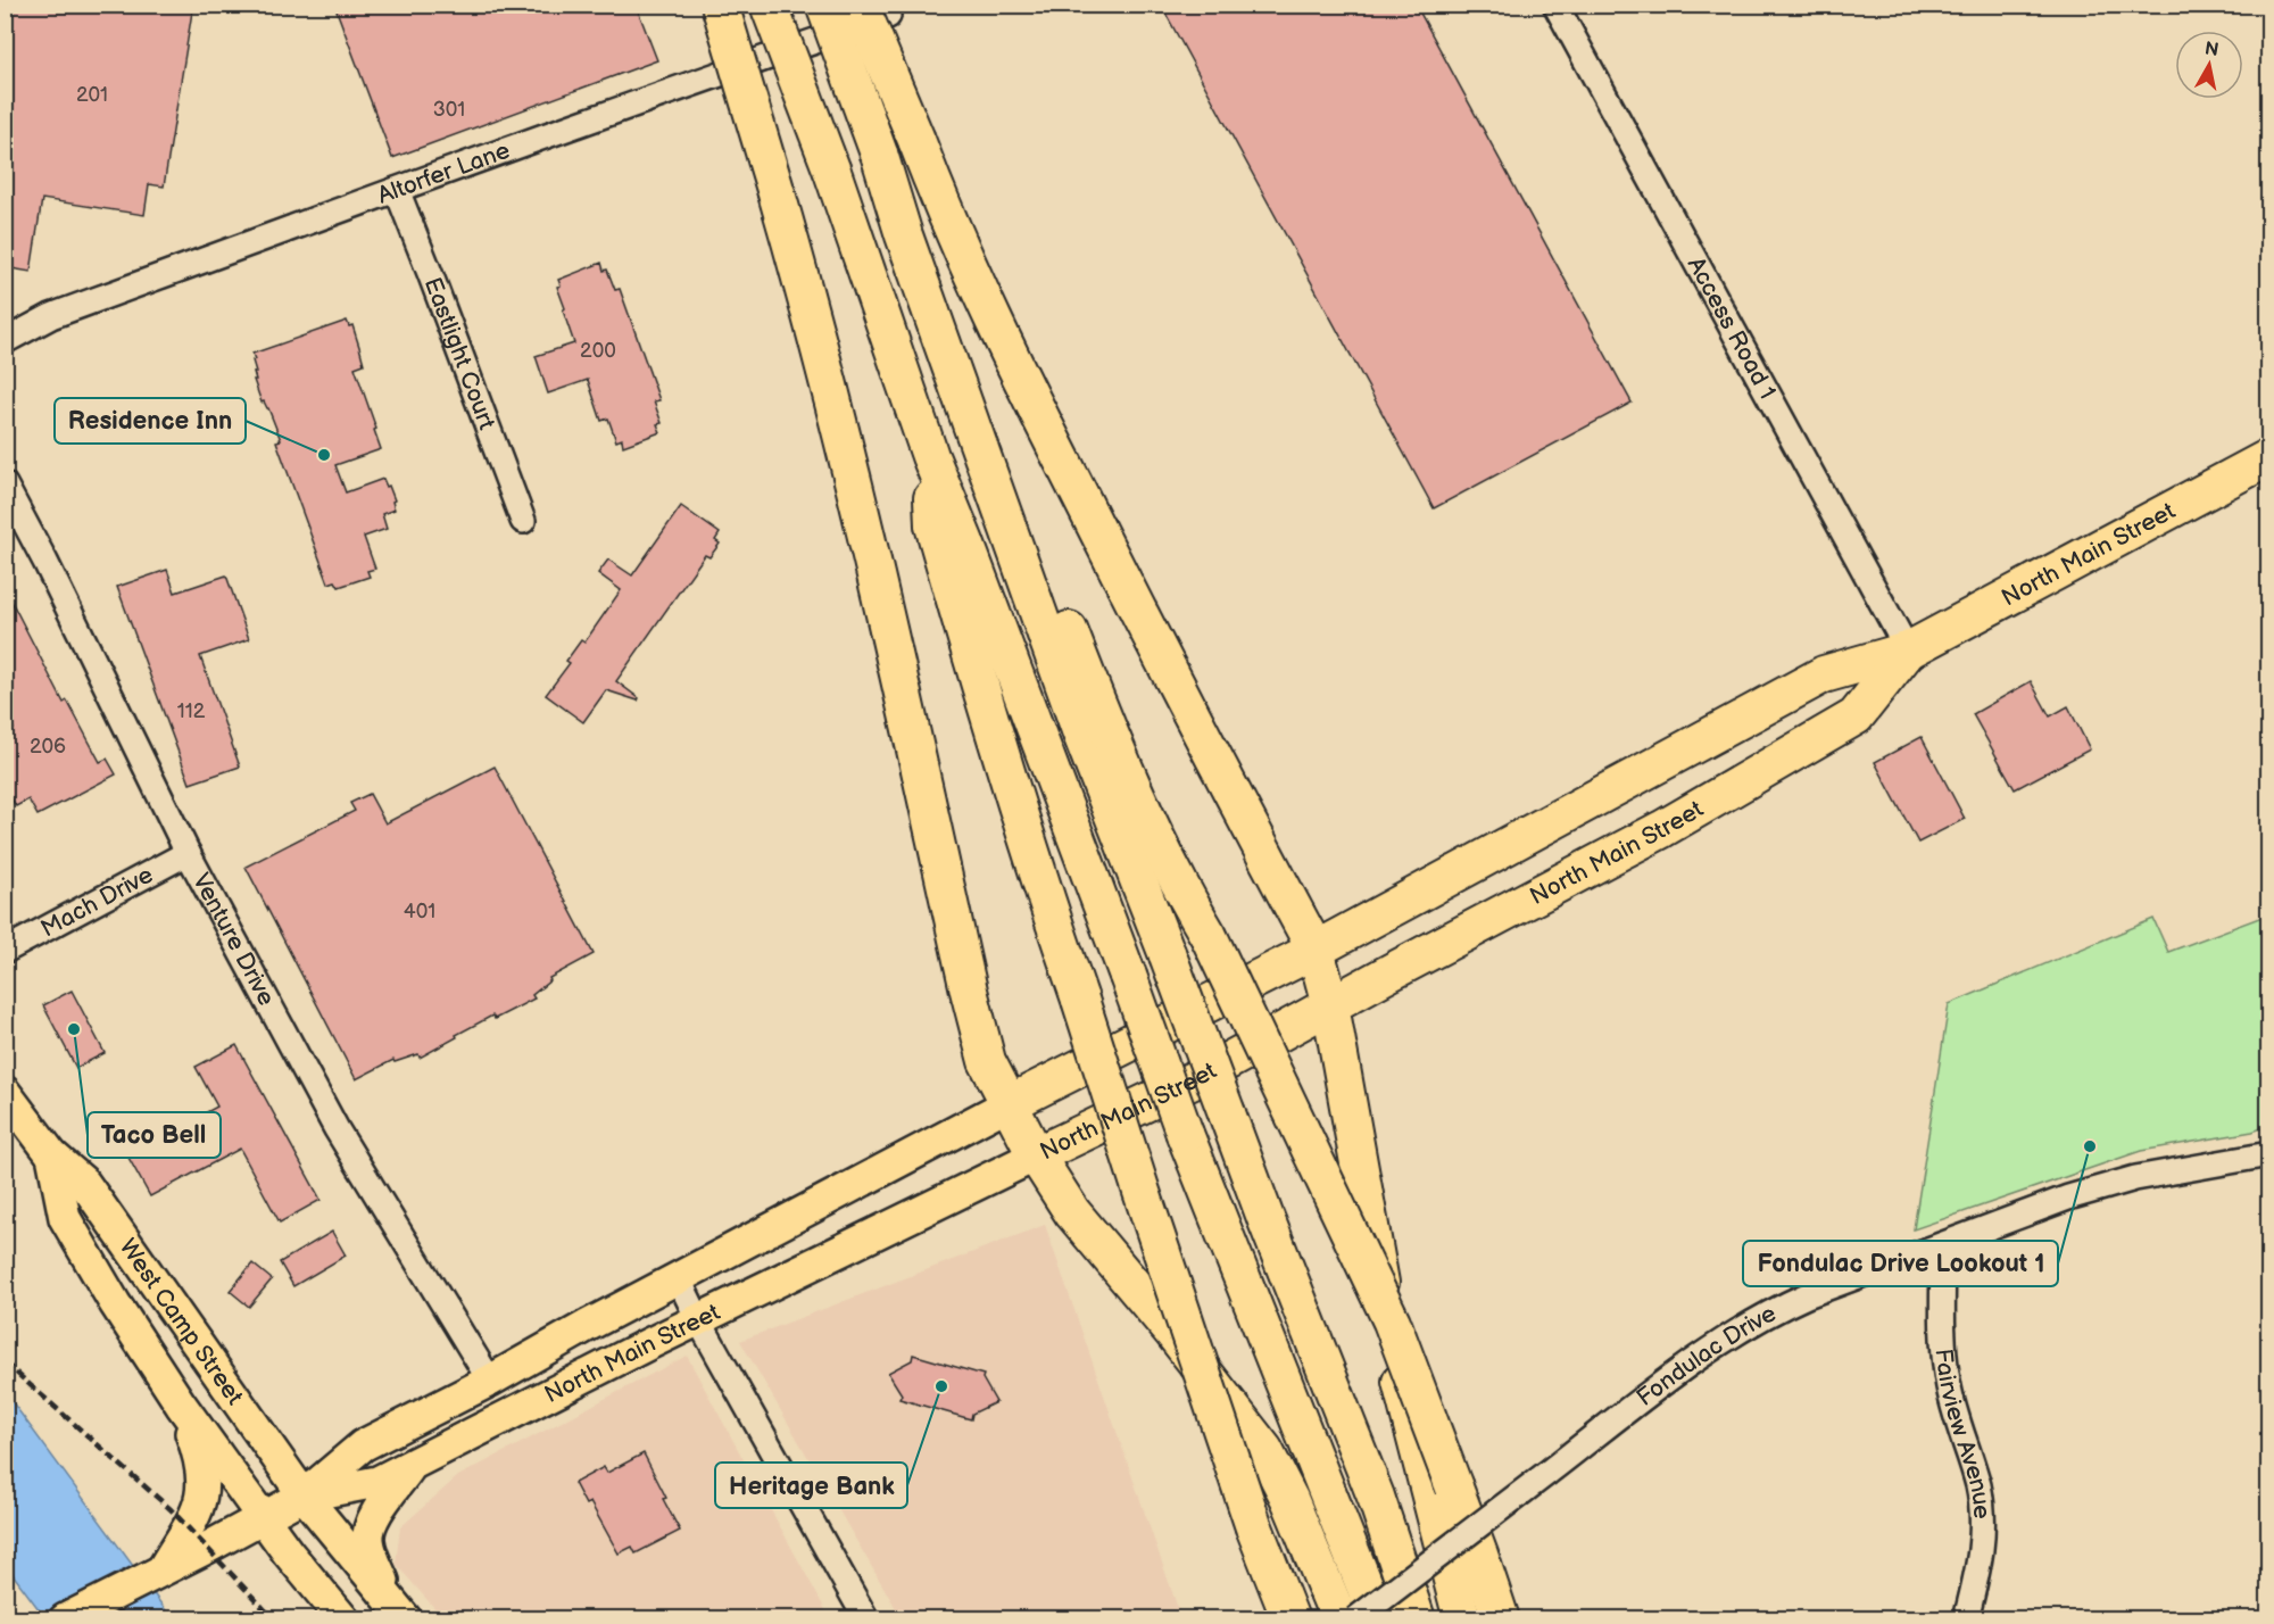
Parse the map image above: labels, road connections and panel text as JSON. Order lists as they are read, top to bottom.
{
  "streets": {
    "highway": ["North Main Street"],
    "main road": ["West Camp Street"],
    "street": [
      "Altorfer Lane",
      "Access Road 1",
      "Eastlight Court",
      "Mach Drive",
      "Venture Drive",
      "Fondulac Drive",
      "Fairview Avenue"
    ]
  },
  "crossings": [
    ["Altorfer Lane", "Eastlight Court"],
    ["Access Road 1", "North Main Street"],
    ["North Main Street", "Venture Drive"],
    ["North Main Street", "West Camp Street"],
    ["Mach Drive", "Venture Drive"],
    ["Fondulac Drive", "Fairview Avenue"]
  ],
  "places": [
    "Residence Inn",
    "Taco Bell",
    "Fondulac Drive Lookout 1",
    "Heritage Bank"
  ],
  "house_numbers": [
    "201",
    "301",
    "200",
    "112",
    "206",
    "401"
  ],
  "north": "top"
}
